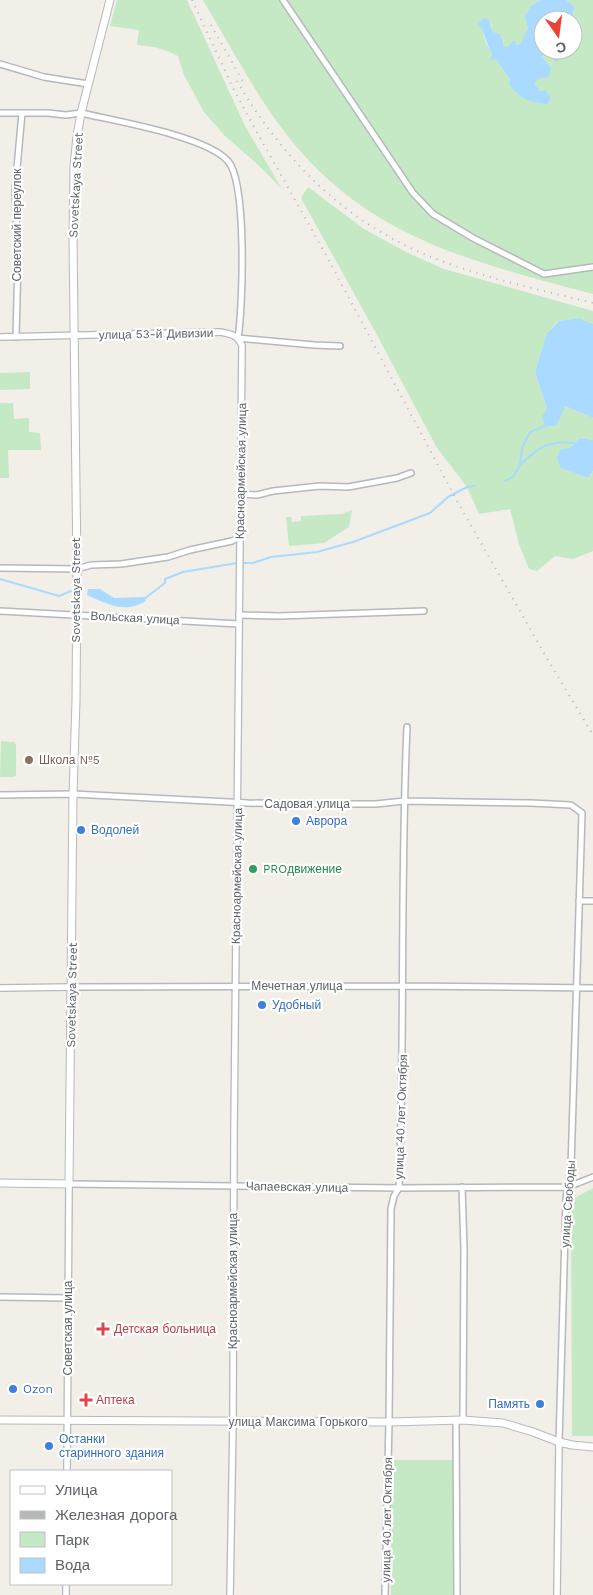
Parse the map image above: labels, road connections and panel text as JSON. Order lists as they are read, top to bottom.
{
  "streets": {
    "main road": ["Sovetskaya Street", "Чапаевская улица", "улица Максима Горького"],
    "street": [
      "Советский переулок",
      "улица 53-й Дивизии",
      "Красноармейская улица",
      "Вольская улица",
      "Садовая улица",
      "Мечетная улица",
      "улица 40 лет Октября",
      "улица Свободы",
      "Советская улица"
    ]
  },
  "crossings": [
    ["Sovetskaya Street", "улица 53-й Дивизии"],
    ["Sovetskaya Street", "Красноармейская улица"],
    ["Sovetskaya Street", "Вольская улица"],
    ["Sovetskaya Street", "Садовая улица"],
    ["Sovetskaya Street", "Мечетная улица"],
    ["Sovetskaya Street", "Чапаевская улица"],
    ["Sovetskaya Street", "Советская улица"],
    ["Советский переулок", "улица 53-й Дивизии"],
    ["улица 53-й Дивизии", "Красноармейская улица"],
    ["Красноармейская улица", "Вольская улица"],
    ["Красноармейская улица", "Садовая улица"],
    ["Красноармейская улица", "Мечетная улица"],
    ["Красноармейская улица", "Чапаевская улица"],
    ["Красноармейская улица", "улица Максима Горького"],
    ["Садовая улица", "улица 40 лет Октября"],
    ["Садовая улица", "улица Свободы"],
    ["Мечетная улица", "улица 40 лет Октября"],
    ["Мечетная улица", "улица Свободы"],
    ["улица 40 лет Октября", "Чапаевская улица"],
    ["улица 40 лет Октября", "улица Максима Горького"],
    ["Чапаевская улица", "улица Свободы"],
    ["Чапаевская улица", "Советская улица"],
    ["улица Свободы", "улица Максима Горького"],
    ["Советская улица", "улица Максима Горького"]
  ],
  "places": {
    "other": [
      "Школа №5",
      "Аврора",
      "Водолей",
      "PROдвижение",
      "Удобный",
      "Ozon",
      "Память",
      "Останки старинного здания"
    ],
    "health": ["Детская больница", "Аптека"]
  },
  "legend": [
    "Улица",
    "Железная дорога",
    "Парк",
    "Вода"
  ],
  "north": "bottom"
}
